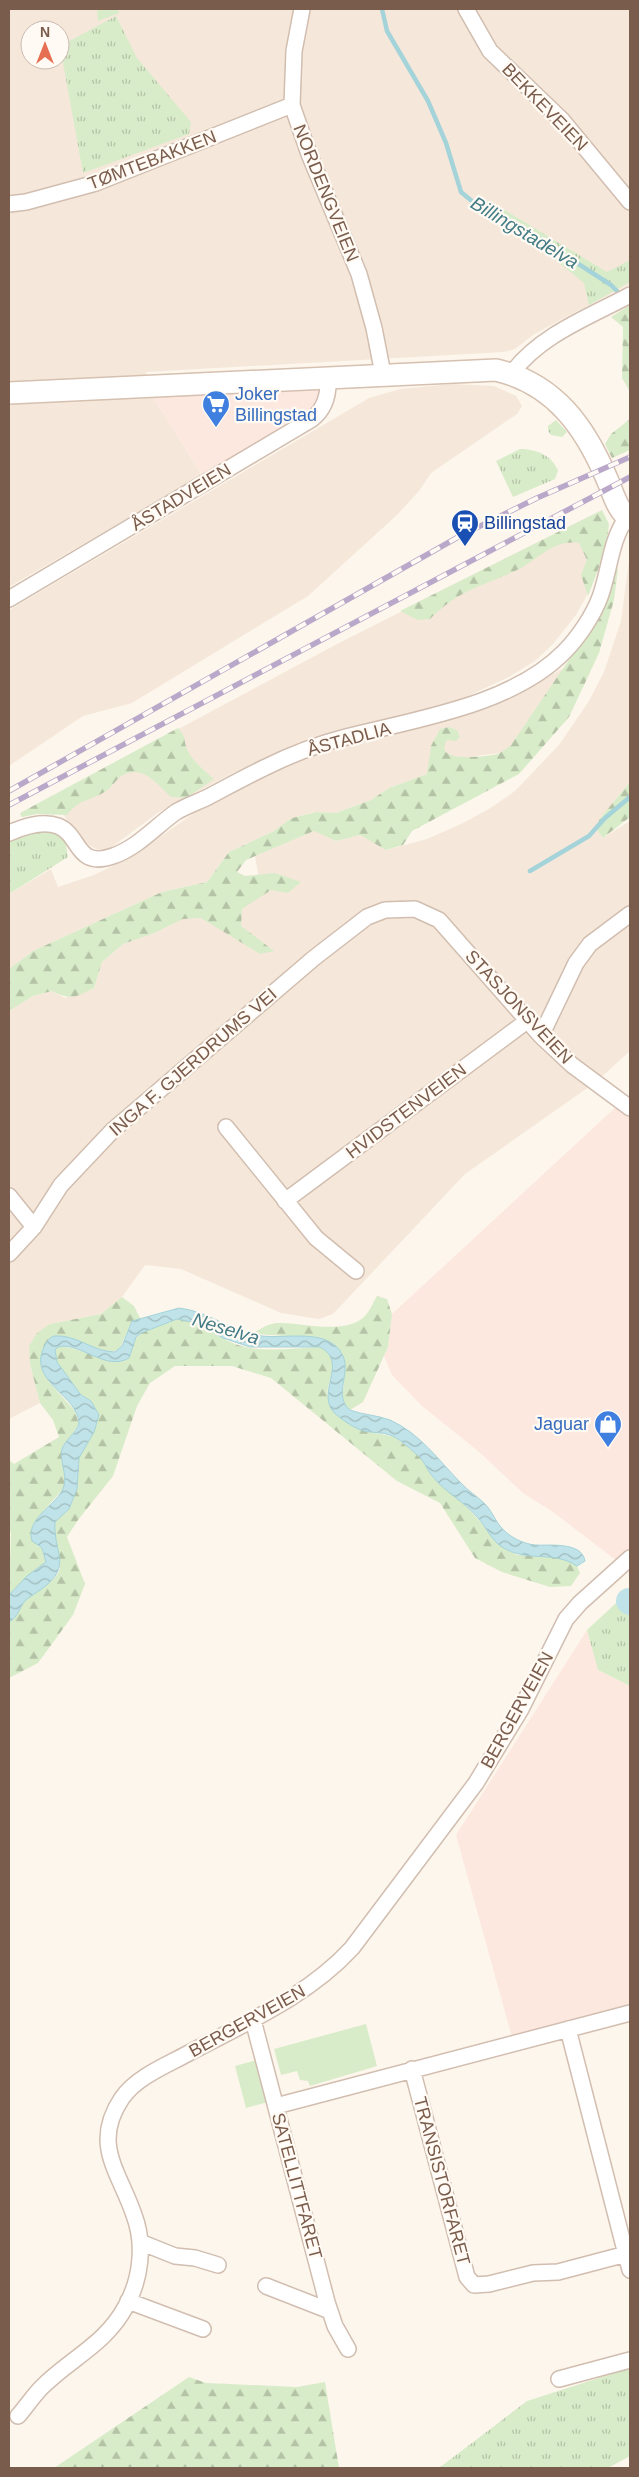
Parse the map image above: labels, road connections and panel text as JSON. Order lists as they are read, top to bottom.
{
  "streets": {
    "street": [
      "BEKKEVEIEN",
      "TØMTEBAKKEN",
      "NORDENGVEIEN",
      "ÅSTADVEIEN",
      "ÅSTADLIA",
      "STASJONSVEIEN",
      "INGA F. GJERDRUMS VEI",
      "HVIDSTENVEIEN",
      "BERGERVEIEN",
      "TRANSISTORFARET",
      "SATELLITTFARET"
    ]
  },
  "crossings": [
    ["TØMTEBAKKEN", "NORDENGVEIEN"],
    ["STASJONSVEIEN", "INGA F. GJERDRUMS VEI"],
    ["STASJONSVEIEN", "HVIDSTENVEIEN"],
    ["BERGERVEIEN", "SATELLITTFARET"]
  ],
  "water": ["Billingstadelva", "Neselva"],
  "places": {
    "supermarket": ["Joker Billingstad"],
    "station": ["Billingstad"],
    "shop": ["Jaguar"]
  },
  "north": "top"
}
